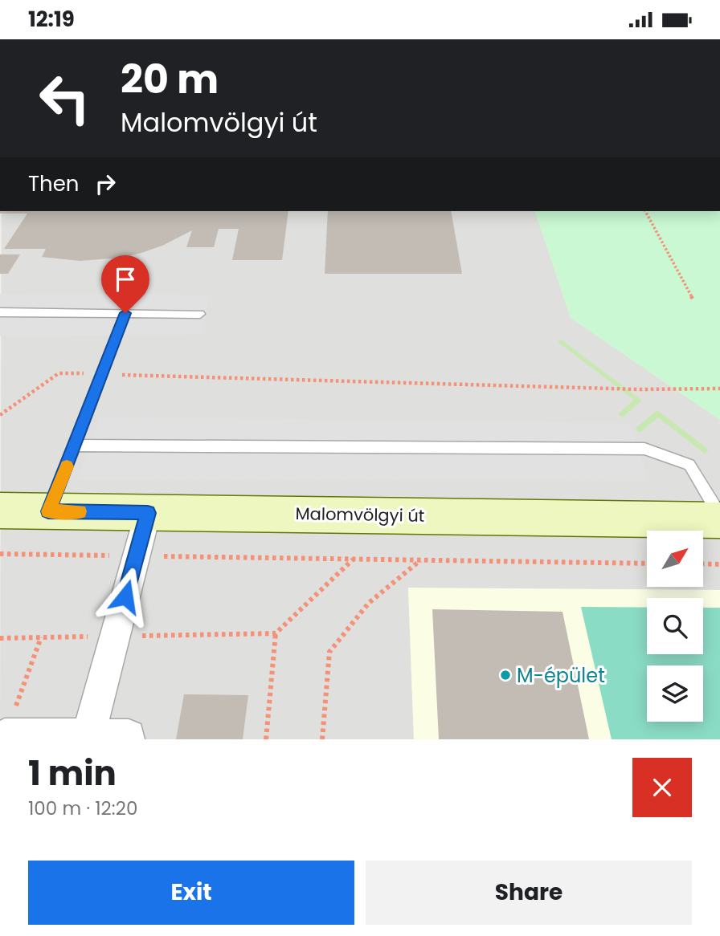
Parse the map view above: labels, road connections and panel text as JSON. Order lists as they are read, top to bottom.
{
  "streets": {
    "main road": ["Malomvölgyi út"]
  },
  "places": ["M-épület"],
  "north": "top right",
  "page": {
    "status": "12:19",
    "turn": ["20 m", "Malomvölgyi út"],
    "then": "Then",
    "heading": ["1 min", "100 m · 12:20"],
    "buttons": ["Exit", "Share"]
  }
}
